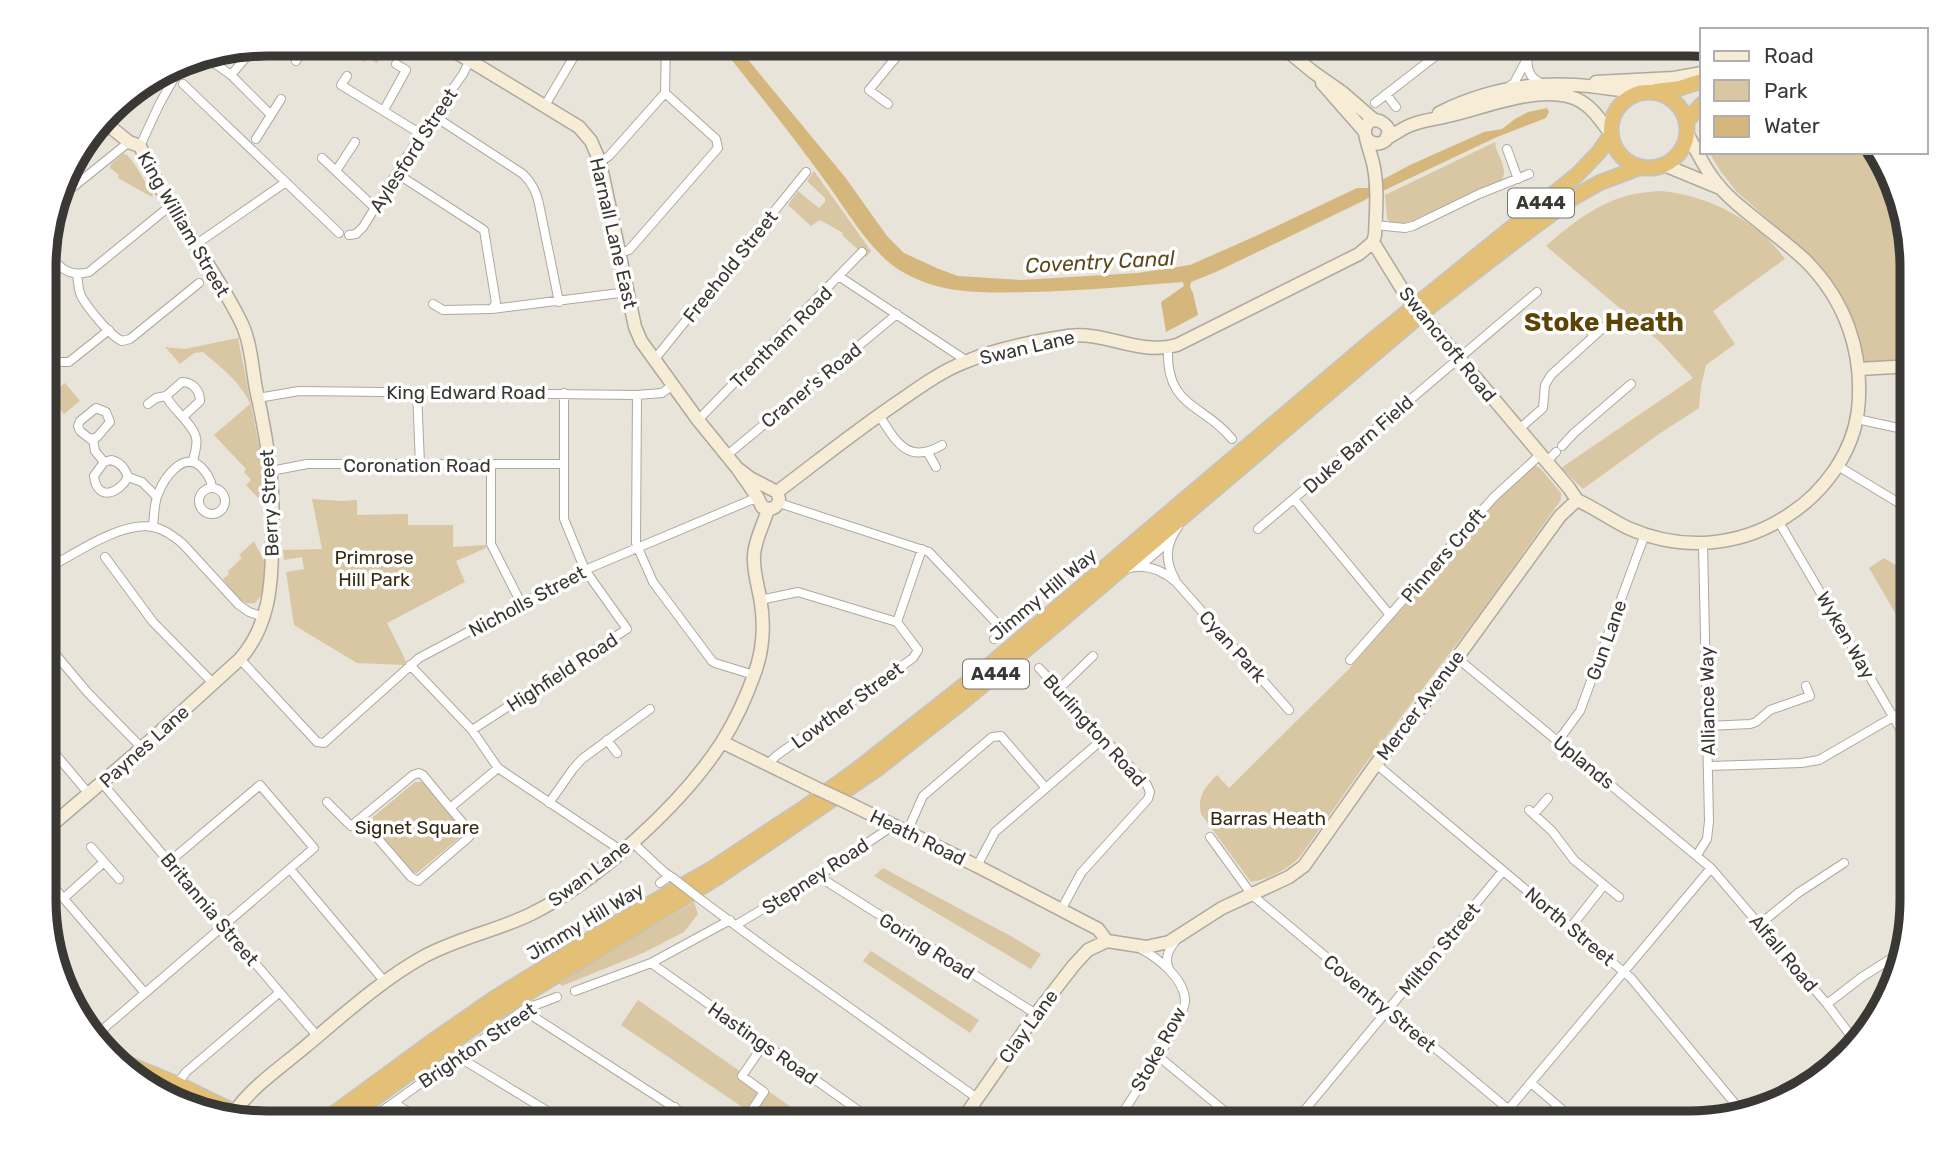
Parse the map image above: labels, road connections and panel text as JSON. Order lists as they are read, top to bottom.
{
  "streets": {
    "highway": ["A444", "Jimmy Hill Way"],
    "street": [
      "Aylesford Street",
      "King William Street",
      "Harnall Lane East",
      "Freehold Street",
      "Trentham Road",
      "Swancroft Road",
      "Swan Lane",
      "Craner's Road",
      "King Edward Road",
      "Duke Barn Field",
      "Coronation Road",
      "Berry Street",
      "Pinners Croft",
      "Nicholls Street",
      "Wyken Way",
      "Gun Lane",
      "Cyan Park",
      "Highfield Road",
      "Alliance Way",
      "Lowther Street",
      "Mercer Avenue",
      "Burlington Road",
      "Paynes Lane",
      "Uplands",
      "Heath Road",
      "Stepney Road",
      "Britannia Street",
      "North Street",
      "Goring Road",
      "Milton Street",
      "Alfall Road",
      "Coventry Street",
      "Clay Lane",
      "Hastings Road",
      "Brighton Street",
      "Stoke Row"
    ]
  },
  "crossings": [
    ["Aylesford Street", "Harnall Lane East"],
    ["King William Street", "Berry Street"],
    ["Harnall Lane East", "Freehold Street"],
    ["Harnall Lane East", "Trentham Road"],
    ["Harnall Lane East", "Swan Lane"],
    ["Harnall Lane East", "Craner's Road"],
    ["Harnall Lane East", "King Edward Road"],
    ["Harnall Lane East", "Nicholls Street"],
    ["Swancroft Road", "Swan Lane"],
    ["Swancroft Road", "Duke Barn Field"],
    ["Swancroft Road", "Pinners Croft"],
    ["Swancroft Road", "Mercer Avenue"],
    ["Swan Lane", "Nicholls Street"],
    ["Swan Lane", "Heath Road"],
    ["Swan Lane", "Britannia Street"],
    ["King Edward Road", "Berry Street"],
    ["Coronation Road", "Berry Street"],
    ["Berry Street", "Nicholls Street"],
    ["Berry Street", "Paynes Lane"],
    ["Jimmy Hill Way", "Cyan Park"],
    ["Nicholls Street", "Highfield Road"],
    ["Nicholls Street", "Paynes Lane"],
    ["Gun Lane", "Uplands"],
    ["Alliance Way", "Uplands"],
    ["Lowther Street", "Heath Road"],
    ["Mercer Avenue", "Uplands"],
    ["Mercer Avenue", "Heath Road"],
    ["Mercer Avenue", "North Street"],
    ["Mercer Avenue", "Coventry Street"],
    ["Mercer Avenue", "Clay Lane"],
    ["Burlington Road", "Heath Road"],
    ["Paynes Lane", "Britannia Street"],
    ["Uplands", "Alfall Road"],
    ["Heath Road", "Stepney Road"],
    ["Heath Road", "Clay Lane"],
    ["Stepney Road", "Goring Road"],
    ["North Street", "Milton Street"],
    ["Goring Road", "Clay Lane"],
    ["Milton Street", "Coventry Street"]
  ],
  "districts": ["Stoke Heath"],
  "water": ["Coventry Canal"],
  "parks": ["Primrose Hill Park", "Barras Heath", "Signet Square"],
  "legend": ["Road", "Park", "Water"]
}
